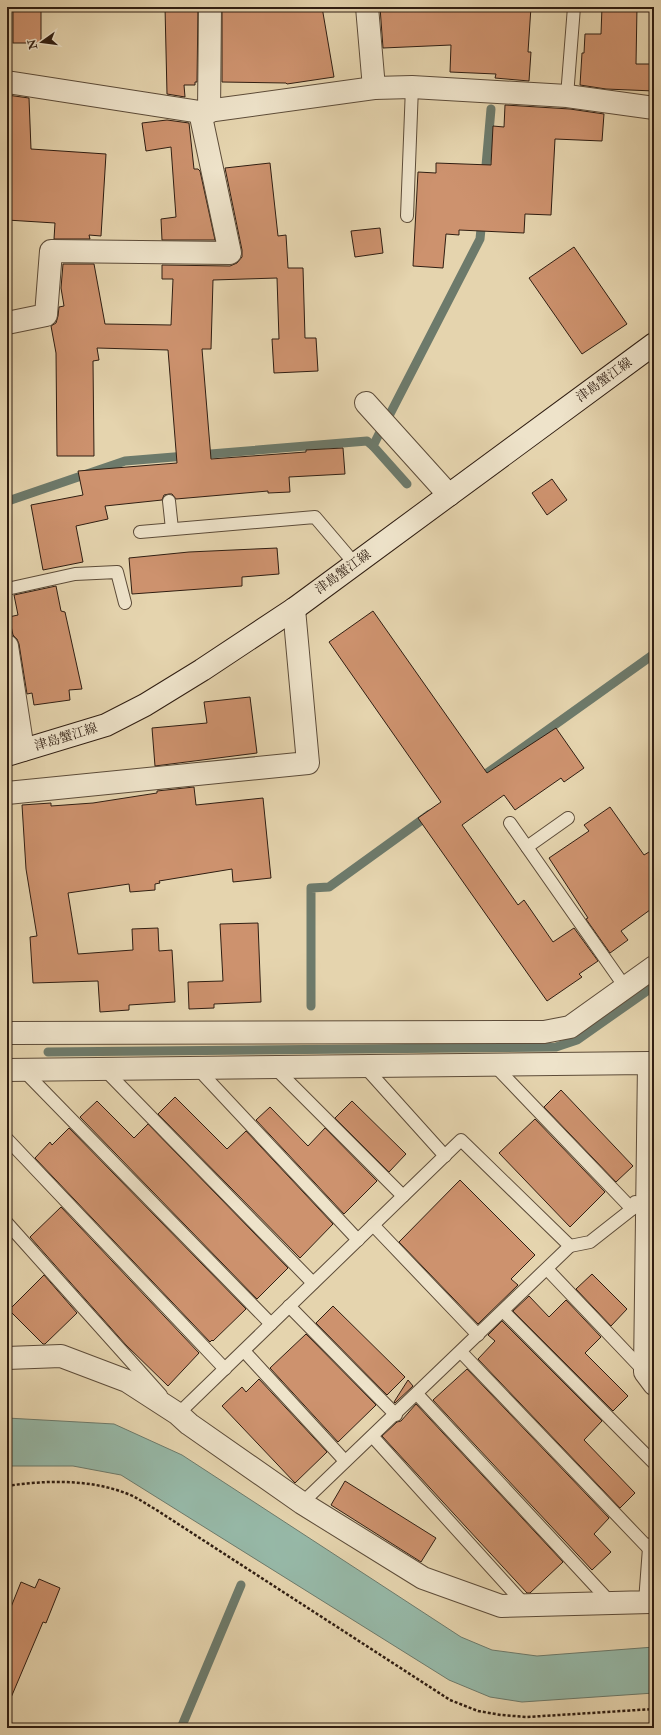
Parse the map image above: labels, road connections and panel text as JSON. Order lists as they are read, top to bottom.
{
  "streets": {
    "street": ["津島蟹江線"]
  },
  "north": "left"
}
